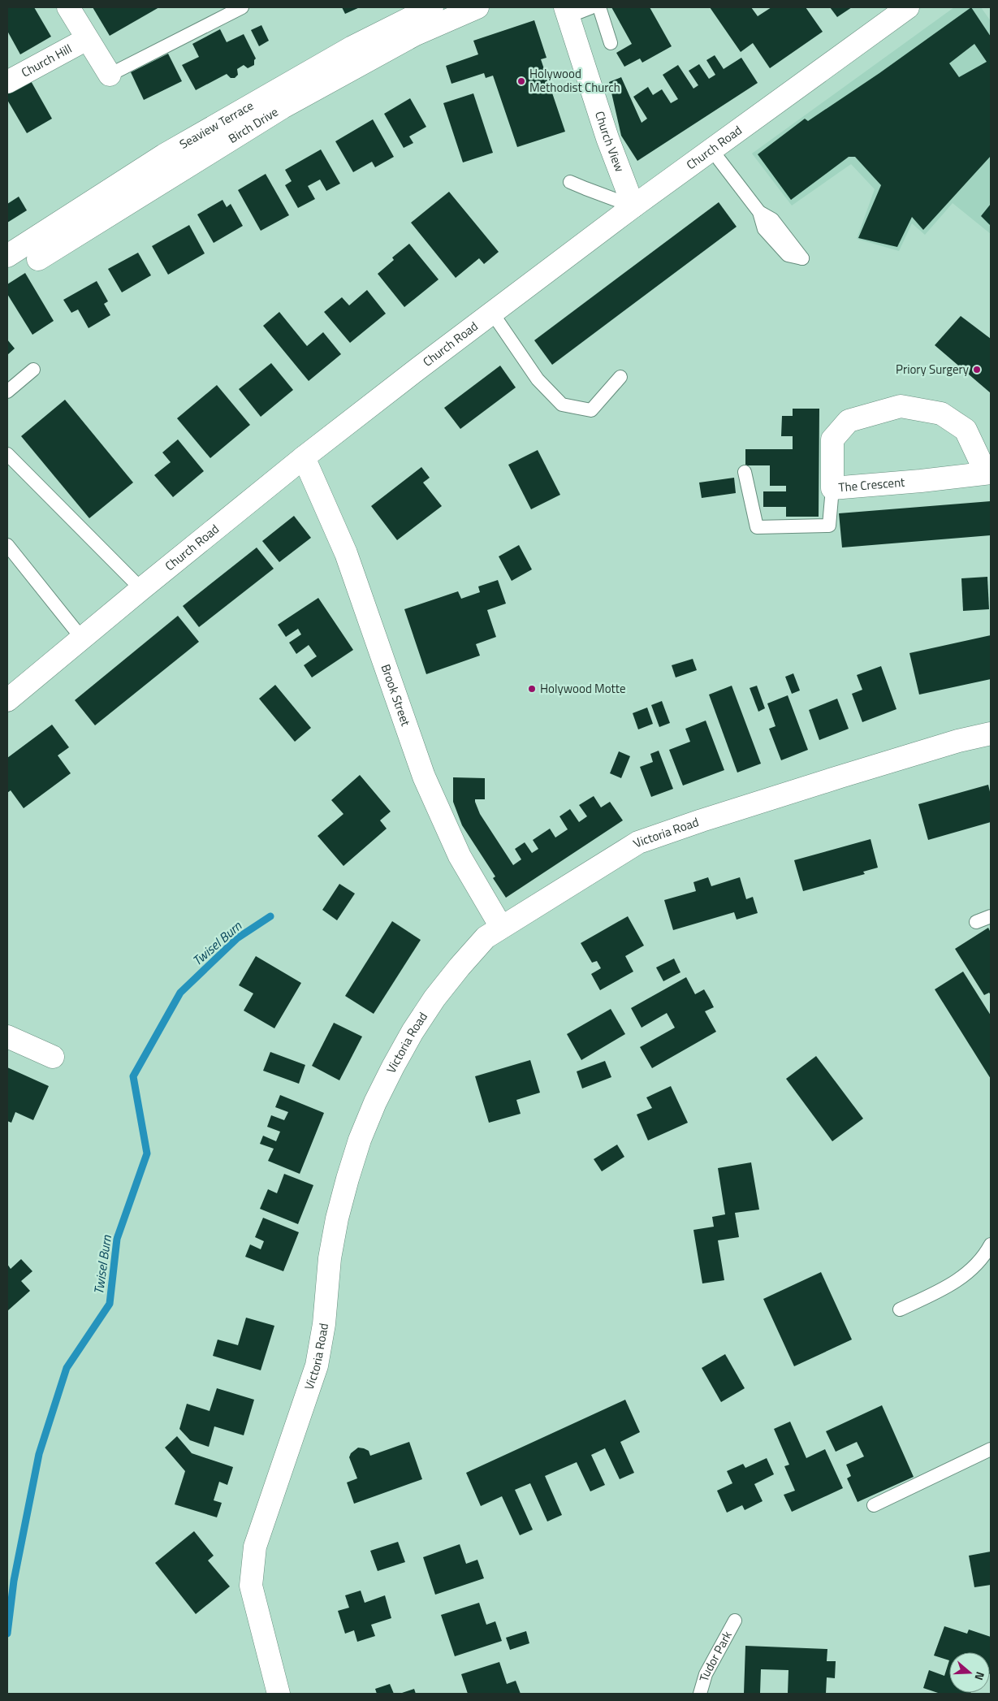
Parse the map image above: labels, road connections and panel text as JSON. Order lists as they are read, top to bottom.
{
  "streets": {
    "street": [
      "Church Hill",
      "Seaview Terrace",
      "Birch Drive",
      "Church View",
      "Church Road",
      "The Crescent",
      "Brook Street",
      "Victoria Road"
    ],
    "lane": ["Tudor Park"]
  },
  "crossings": [
    ["Church View", "Church Road"],
    ["Church Road", "Brook Street"],
    ["Brook Street", "Victoria Road"]
  ],
  "water": ["Twisel Burn"],
  "places": ["Holywood Methodist Church", "Priory Surgery", "Holywood Motte"],
  "north": "right"
}
